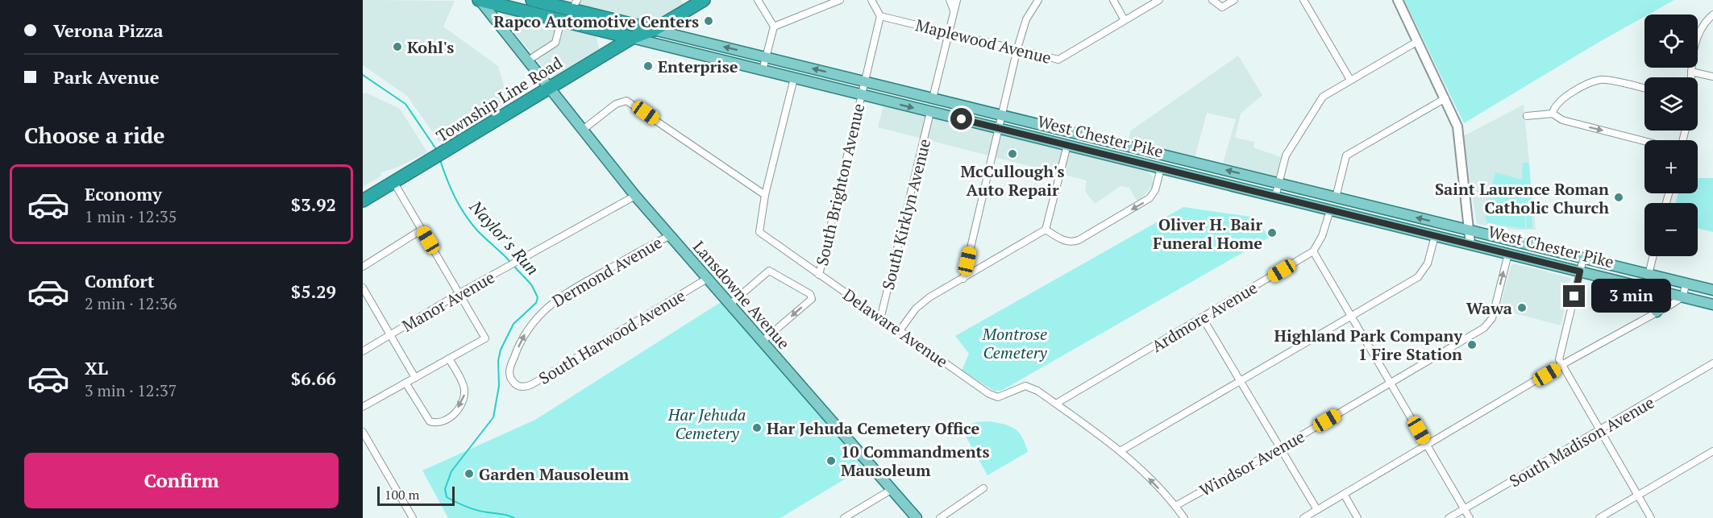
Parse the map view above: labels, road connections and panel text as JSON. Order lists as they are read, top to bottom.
{
  "streets": {
    "highway": ["Township Line Road", "West Chester Pike"],
    "main road": ["Lansdowne Avenue"],
    "street": [
      "Maplewood Avenue",
      "South Brighton Avenue",
      "South Kirklyn Avenue",
      "Dermond Avenue",
      "Manor Avenue",
      "Ardmore Avenue",
      "Delaware Avenue",
      "South Harwood Avenue",
      "South Madison Avenue",
      "Windsor Avenue"
    ]
  },
  "crossings": [
    ["Maplewood Avenue", "South Brighton Avenue"],
    ["Township Line Road", "West Chester Pike"],
    ["Township Line Road", "Lansdowne Avenue"],
    ["West Chester Pike", "South Brighton Avenue"],
    ["West Chester Pike", "South Kirklyn Avenue"],
    ["West Chester Pike", "Lansdowne Avenue"],
    ["West Chester Pike", "Windsor Avenue"],
    ["South Brighton Avenue", "Delaware Avenue"],
    ["South Kirklyn Avenue", "Delaware Avenue"],
    ["Dermond Avenue", "Lansdowne Avenue"],
    ["Dermond Avenue", "South Harwood Avenue"],
    ["Lansdowne Avenue", "Manor Avenue"],
    ["Lansdowne Avenue", "South Harwood Avenue"],
    ["Ardmore Avenue", "Delaware Avenue"]
  ],
  "one_way": ["Dermond Avenue", "Windsor Avenue"],
  "water": ["Naylor's Run"],
  "parks": ["Montrose Cemetery", "Har Jehuda Cemetery"],
  "places": [
    "Rapco Automotive Centers",
    "Kohl's",
    "Enterprise",
    "McCullough's Auto Repair",
    "Saint Laurence Roman Catholic Church",
    "Oliver H. Bair Funeral Home",
    "Wawa",
    "Highland Park Company 1 Fire Station",
    "Har Jehuda Cemetery Office",
    "10 Commandments Mausoleum",
    "Garden Mausoleum"
  ],
  "scale_bar": "100 m",
  "page": {
    "banner": ["Verona Pizza", "Park Avenue"],
    "map_buttons": ["+", "−"],
    "heading": "Choose a ride",
    "list": [
      {
        "name": "Economy",
        "note": "1 min · 12:35",
        "value": "$3.92"
      },
      {
        "name": "Comfort",
        "note": "2 min · 12:36",
        "value": "$5.29"
      },
      {
        "name": "XL",
        "note": "3 min · 12:37",
        "value": "$6.66"
      }
    ],
    "bubble": "3 min",
    "buttons": "Confirm",
    "scale": "100 m"
  }
}
